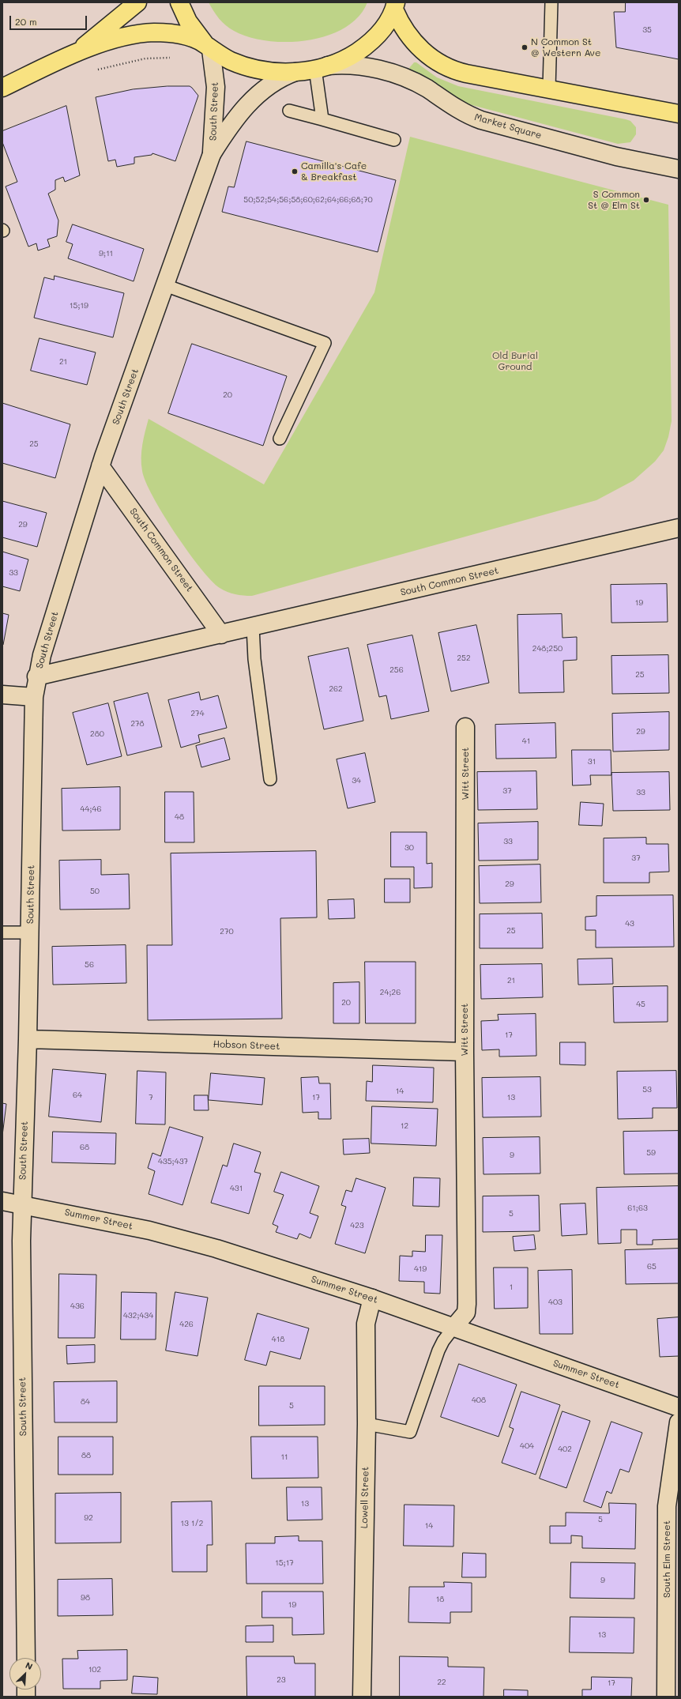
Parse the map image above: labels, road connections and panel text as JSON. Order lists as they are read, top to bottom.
{
  "streets": {
    "street": [
      "South Street",
      "Market Square",
      "South Common Street",
      "Witt Street",
      "Hobson Street",
      "Summer Street",
      "Lowell Street",
      "South Elm Street"
    ]
  },
  "crossings": [
    ["South Street", "South Common Street"],
    ["South Street", "Hobson Street"],
    ["South Street", "Summer Street"],
    ["Witt Street", "Hobson Street"],
    ["Witt Street", "Summer Street"],
    ["Summer Street", "Lowell Street"]
  ],
  "parks": ["Old Burial Ground"],
  "places": ["N Common St @ Western Ave", "Camilla's Cafe & Breakfast", "S Common St @ Elm St"],
  "house_numbers": [
    "35",
    "50;52;54;56;58;60;62;64;66;68;70",
    "9;11",
    "15;19",
    "21",
    "20",
    "25",
    "29",
    "33",
    "19",
    "248;250",
    "252",
    "256",
    "25",
    "262",
    "274",
    "278",
    "29",
    "280",
    "41",
    "31",
    "34",
    "37",
    "33",
    "44;46",
    "48",
    "33",
    "30",
    "37",
    "29",
    "50",
    "43",
    "25",
    "270",
    "56",
    "21",
    "24;26",
    "20",
    "45",
    "17",
    "53",
    "14",
    "64",
    "7",
    "17",
    "13",
    "12",
    "68",
    "59",
    "9",
    "435;437",
    "431",
    "61;63",
    "5",
    "423",
    "65",
    "419",
    "1",
    "403",
    "436",
    "432;434",
    "426",
    "418",
    "408",
    "84",
    "5",
    "404",
    "402",
    "88",
    "11",
    "13",
    "92",
    "5",
    "13 1/2",
    "14",
    "15;17",
    "9",
    "98",
    "18",
    "19",
    "13",
    "102",
    "23",
    "22",
    "17"
  ],
  "scale_bar": "20 m",
  "north": "top right"
}
